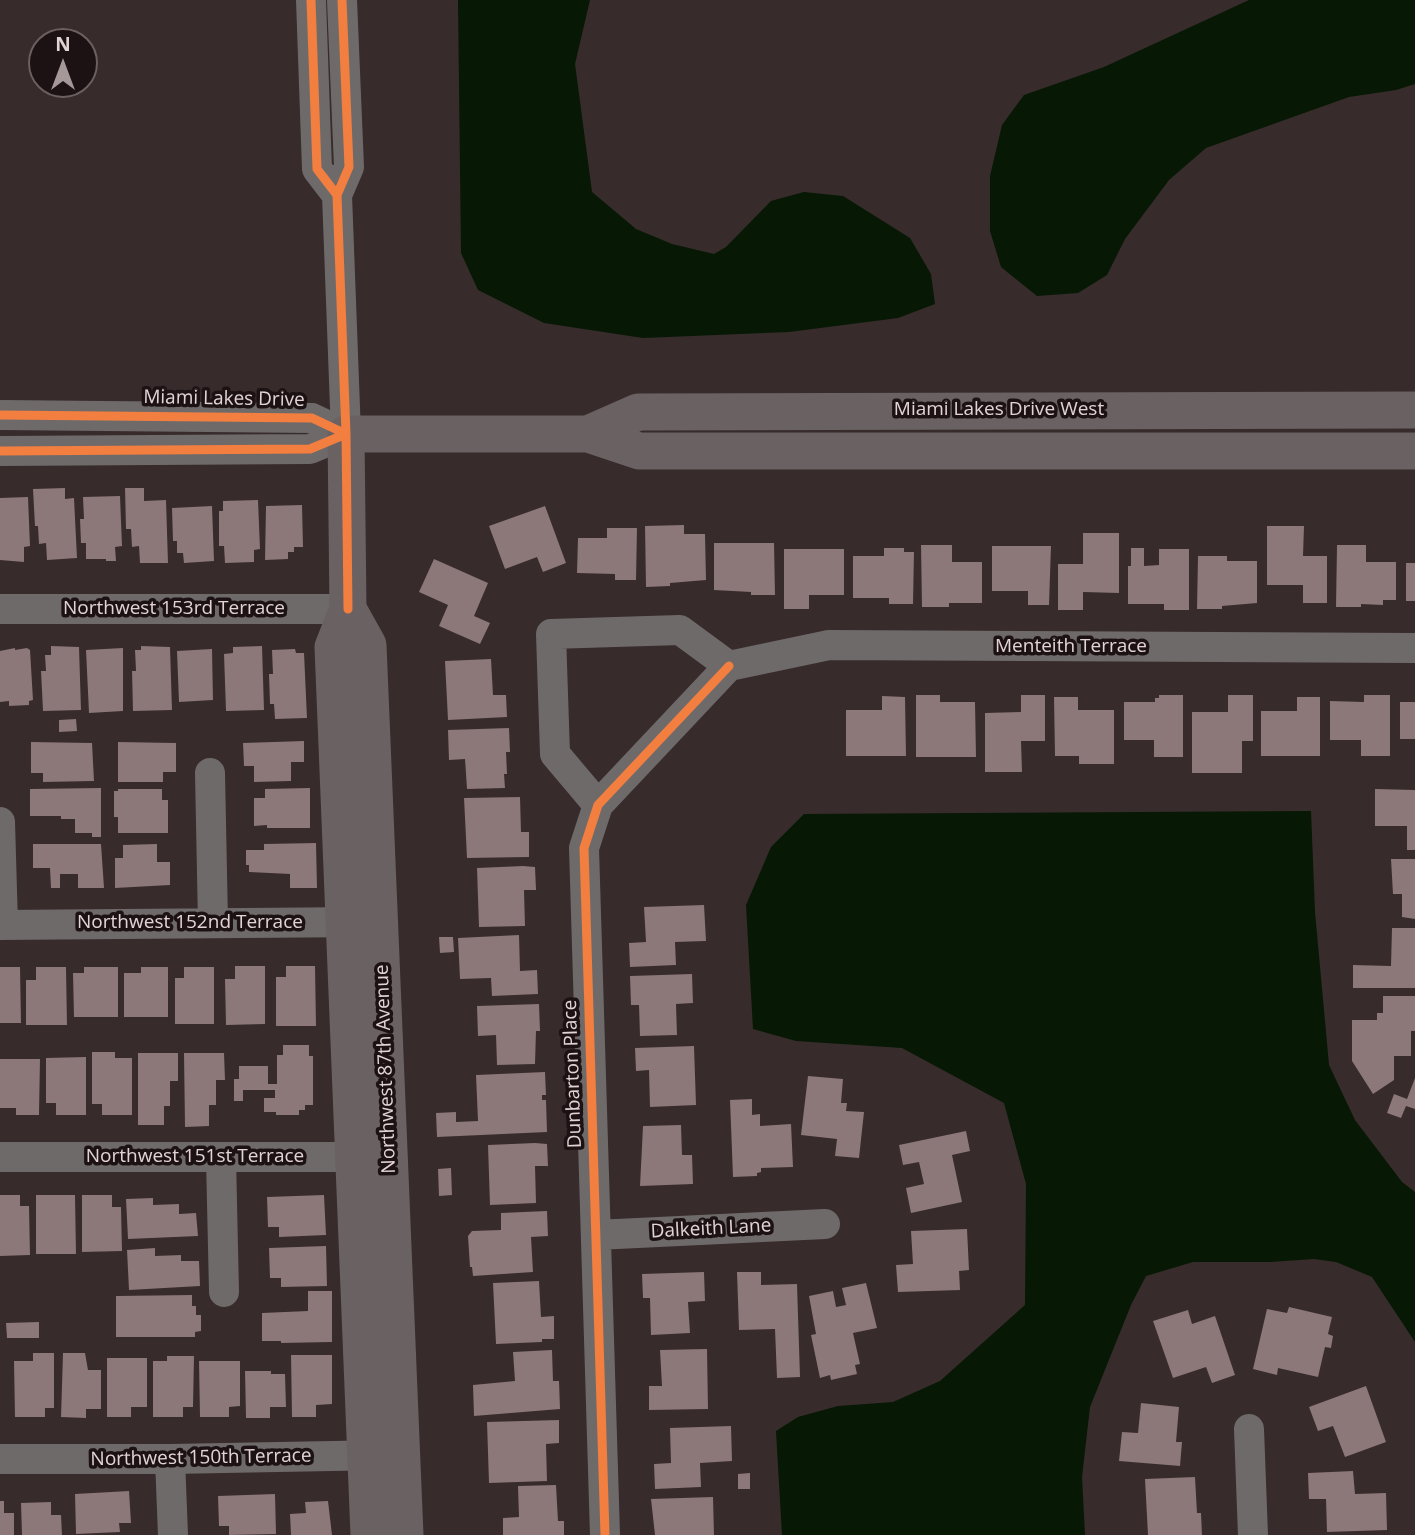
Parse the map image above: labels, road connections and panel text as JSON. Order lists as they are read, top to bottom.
{
  "streets": {
    "main road": ["Miami Lakes Drive West", "Northwest 87th Avenue"],
    "street": [
      "Miami Lakes Drive",
      "Northwest 153rd Terrace",
      "Menteith Terrace",
      "Northwest 152nd Terrace",
      "Dunbarton Place",
      "Northwest 151st Terrace",
      "Dalkeith Lane",
      "Northwest 150th Terrace"
    ]
  },
  "crossings": [
    ["Miami Lakes Drive", "Miami Lakes Drive West"],
    ["Miami Lakes Drive", "Northwest 87th Avenue"],
    ["Miami Lakes Drive West", "Northwest 87th Avenue"],
    ["Northwest 153rd Terrace", "Northwest 87th Avenue"],
    ["Menteith Terrace", "Dunbarton Place"],
    ["Northwest 152nd Terrace", "Northwest 87th Avenue"],
    ["Northwest 87th Avenue", "Northwest 151st Terrace"],
    ["Northwest 87th Avenue", "Northwest 150th Terrace"],
    ["Dunbarton Place", "Dalkeith Lane"]
  ],
  "north": "top"
}
